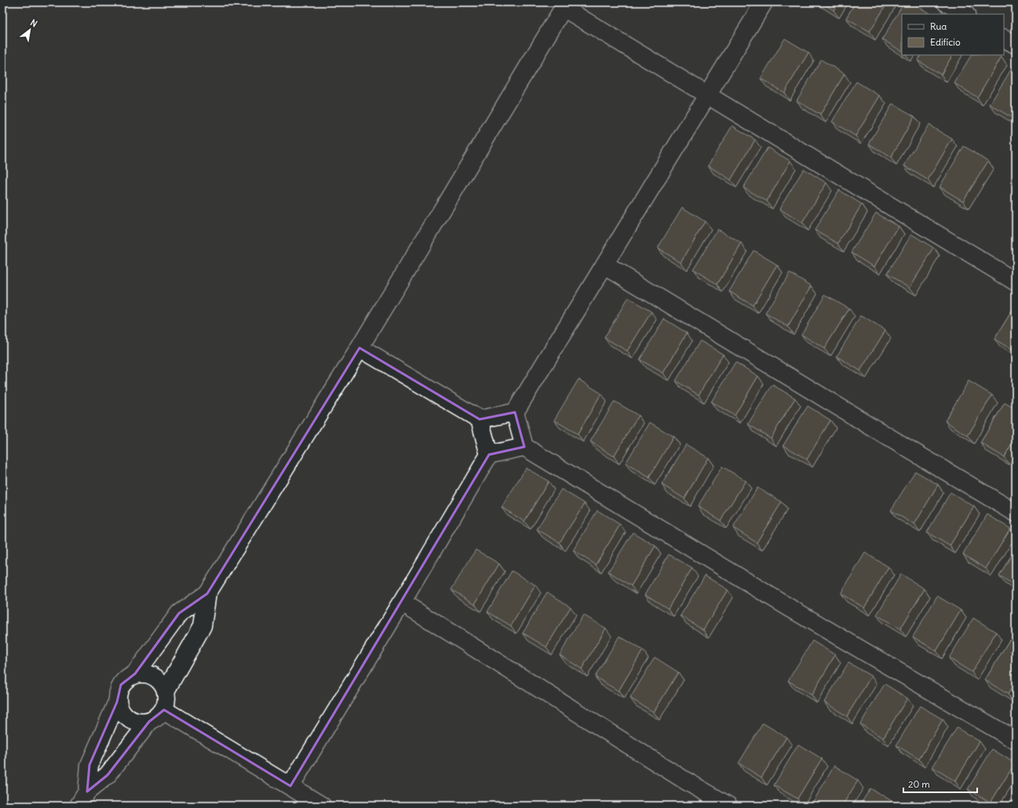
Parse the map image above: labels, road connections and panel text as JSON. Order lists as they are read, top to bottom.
{
  "legend": ["Rua", "Edifício"],
  "scale_bar": "20 m",
  "north": "top right"
}
